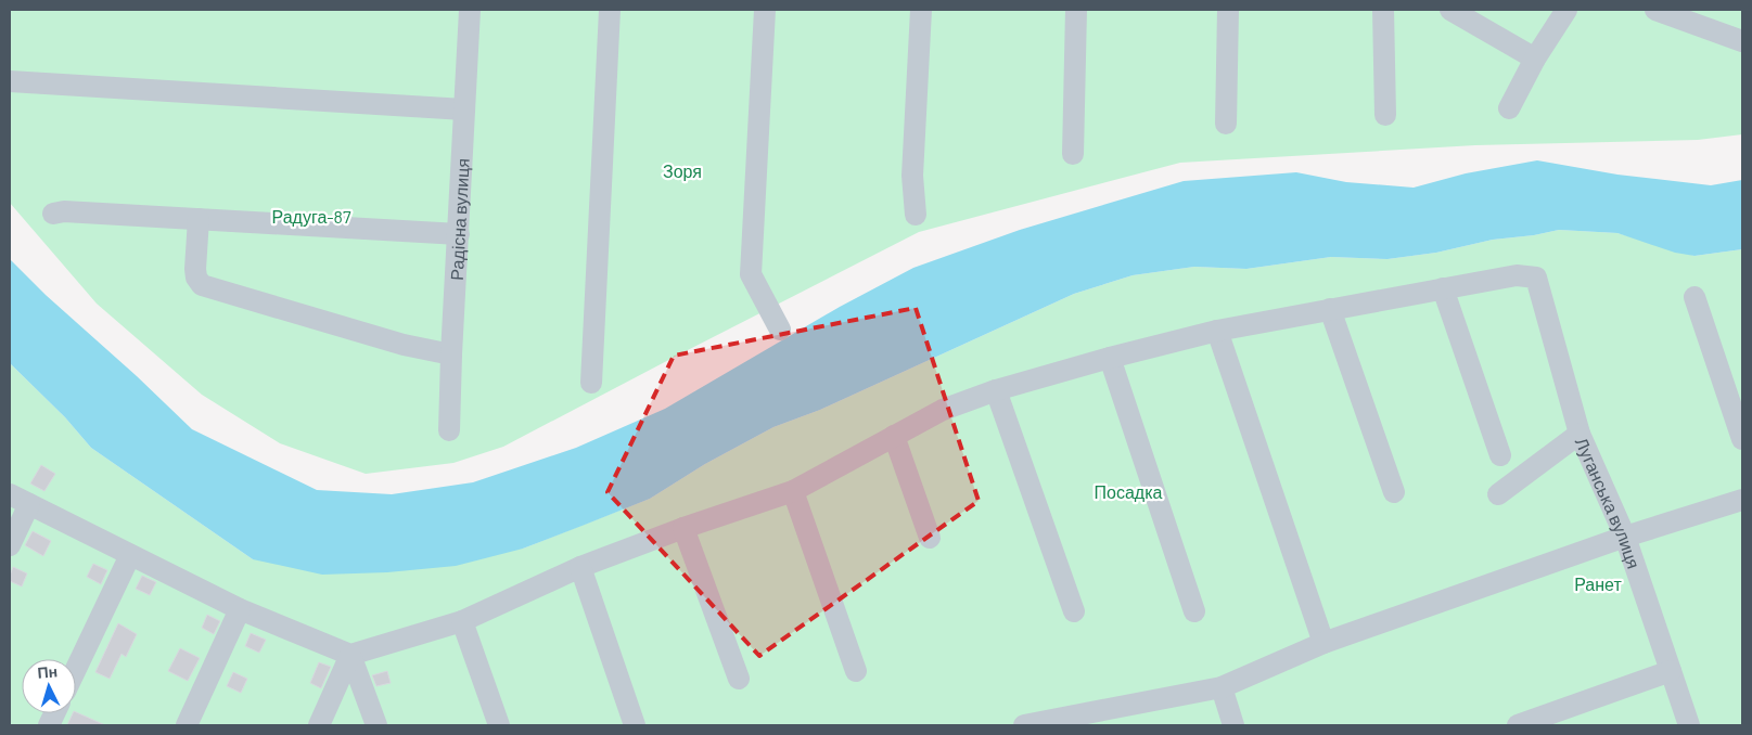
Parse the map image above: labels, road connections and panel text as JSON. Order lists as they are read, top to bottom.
{
  "streets": {
    "street": ["Радісна вулиця", "Луганська вулиця"]
  },
  "parks": [
    "Зоря",
    "Радуга-87",
    "Посадка",
    "Ранет"
  ],
  "north": "top"
}
